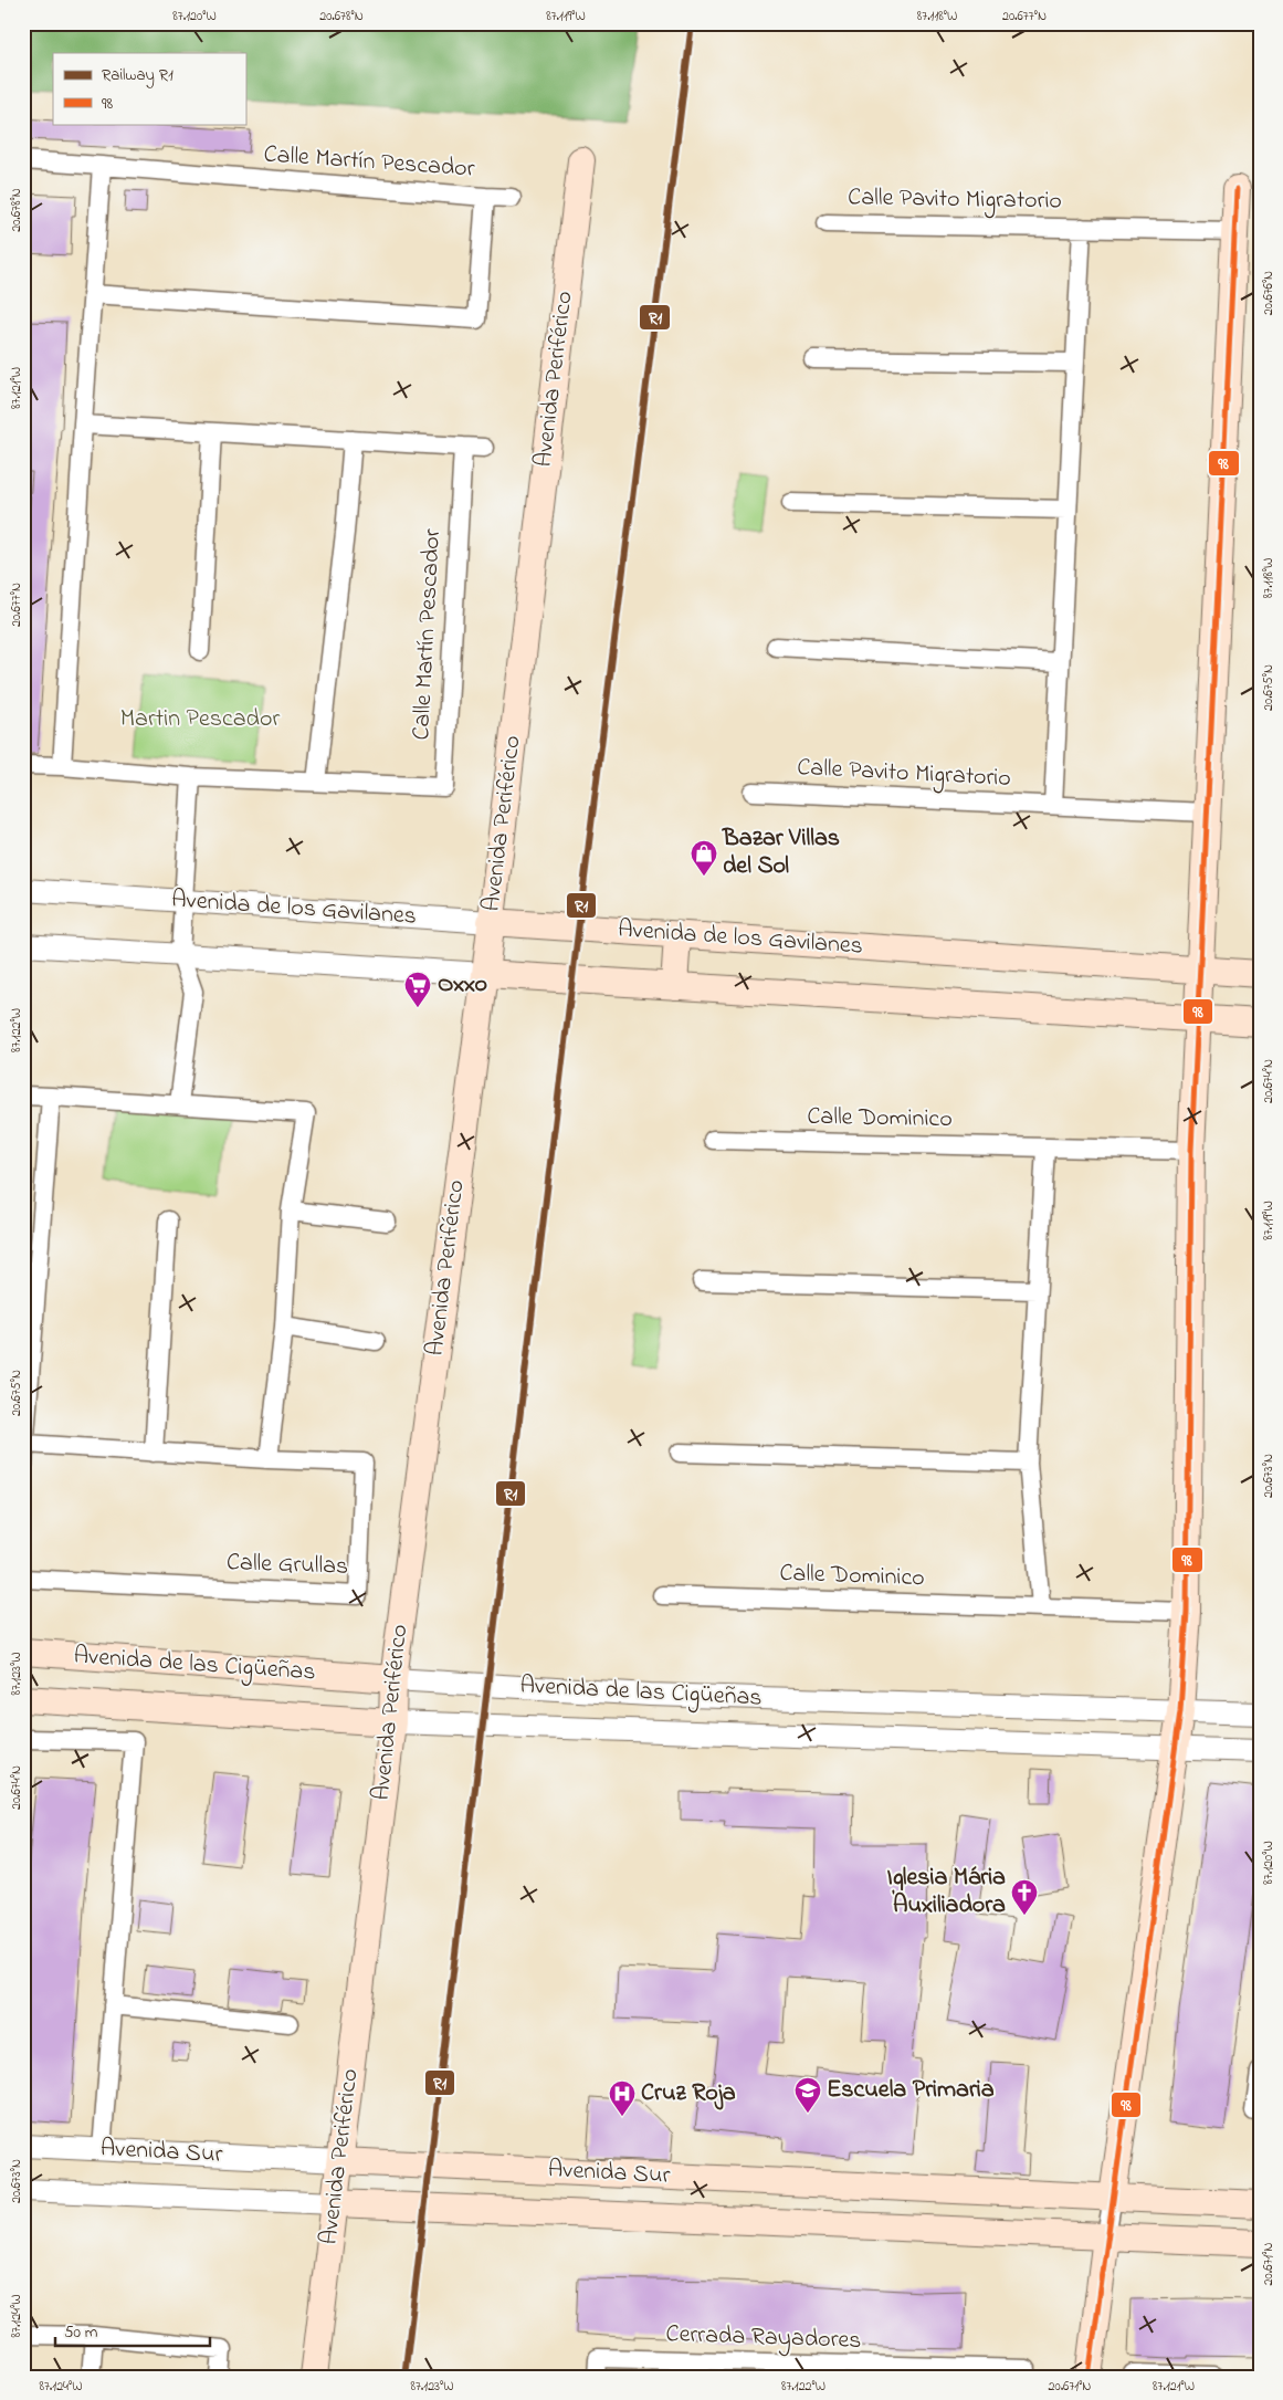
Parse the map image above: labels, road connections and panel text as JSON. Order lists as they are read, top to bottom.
{
  "streets": {
    "main road": [
      "Avenida Periférico",
      "Avenida de los Gavilanes",
      "Avenida de las Cigüeñas",
      "Avenida Sur"
    ],
    "street": [
      "Calle Martín Pescador",
      "Calle Pavito Migratorio",
      "Calle Dominico",
      "Calle Grullas",
      "Cerrada Rayadores"
    ]
  },
  "crossings": [
    ["Avenida Periférico", "Avenida de los Gavilanes"],
    ["Avenida Periférico", "Avenida de las Cigüeñas"],
    ["Avenida Periférico", "Avenida Sur"]
  ],
  "parks": ["Martin Pescador"],
  "places": {
    "shop": ["Bazar Villas del Sol"],
    "supermarket": ["Oxxo"],
    "church": ["Iglesia Mária Auxiliadora"],
    "school or university": ["Escuela Primaria"],
    "hospital": ["Cruz Roja"]
  },
  "lines": ["rail line R1", "transit line 98"],
  "legend": ["Railway R1", "98"],
  "scale_bar": "50 m",
  "coordinates": [
    "87.120°W",
    "20.678°N",
    "87.119°W",
    "87.118°W",
    "20.677°N",
    "20.676°N",
    "87.121°W",
    "20.675°N",
    "87.122°W",
    "20.674°N",
    "20.673°N",
    "87.123°W",
    "20.671°N",
    "87.124°W"
  ]
}
